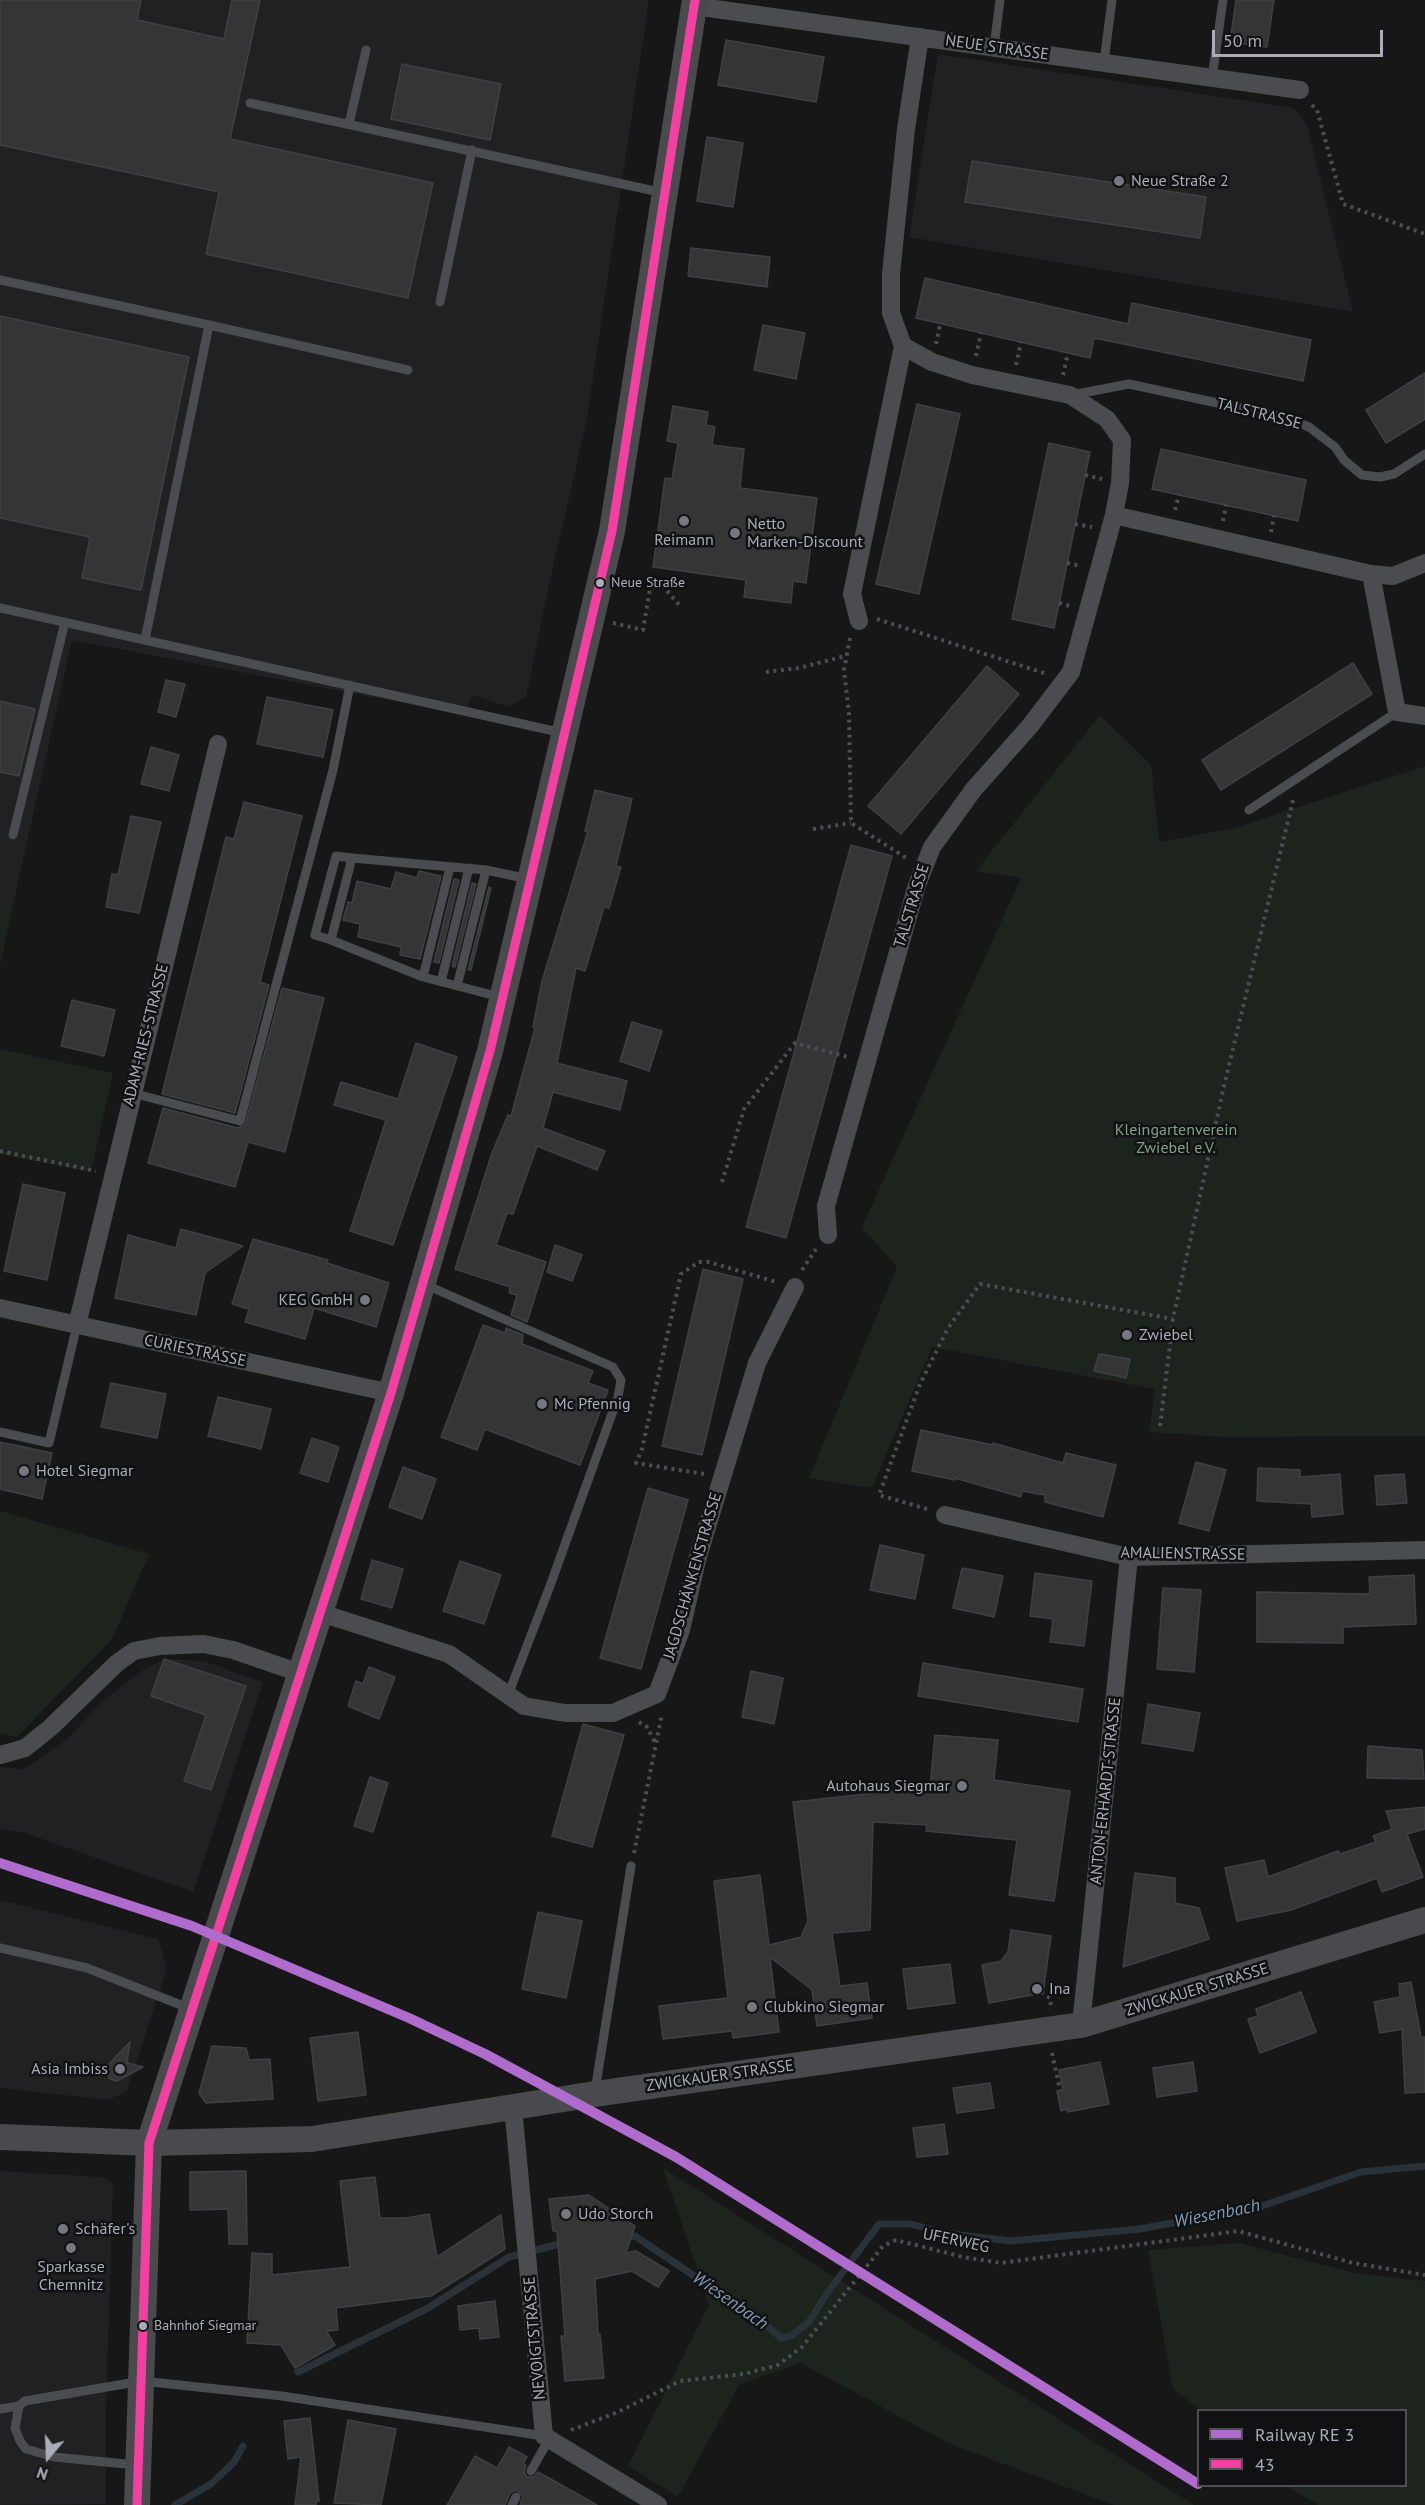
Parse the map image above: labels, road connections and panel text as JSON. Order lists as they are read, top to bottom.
{
  "streets": {
    "main road": ["ZWICKAUER STRASSE"],
    "street": [
      "NEUE STRASSE",
      "TALSTRASSE",
      "ADAM-RIES-STRASSE",
      "CURIESTRASSE",
      "AMALIENSTRASSE",
      "JAGDSCHÄNKENSTRASSE",
      "ANTON-ERHARDT-STRASSE",
      "NEVOIGTSTRASSE"
    ],
    "path": ["UFERWEG"]
  },
  "crossings": [
    ["ADAM-RIES-STRASSE", "CURIESTRASSE"],
    ["AMALIENSTRASSE", "ANTON-ERHARDT-STRASSE"],
    ["ANTON-ERHARDT-STRASSE", "ZWICKAUER STRASSE"],
    ["ZWICKAUER STRASSE", "NEVOIGTSTRASSE"],
    ["UFERWEG", "NEVOIGTSTRASSE"]
  ],
  "water": ["Wiesenbach"],
  "parks": ["Kleingartenverein Zwiebel e.V."],
  "places": [
    "Neue Straße 2",
    "Reimann",
    "Netto Marken-Discount",
    "Neue Straße",
    "KEG GmbH",
    "Zwiebel",
    "Mc Pfennig",
    "Hotel Siegmar",
    "Autohaus Siegmar",
    "Ina",
    "Clubkino Siegmar",
    "Asia Imbiss",
    "Udo Storch",
    "Schäfer's",
    "Sparkasse Chemnitz",
    "Bahnhof Siegmar"
  ],
  "lines": ["transit line 43"],
  "legend": ["Railway RE 3", "43"],
  "scale_bar": "50 m",
  "north": "bottom"
}
